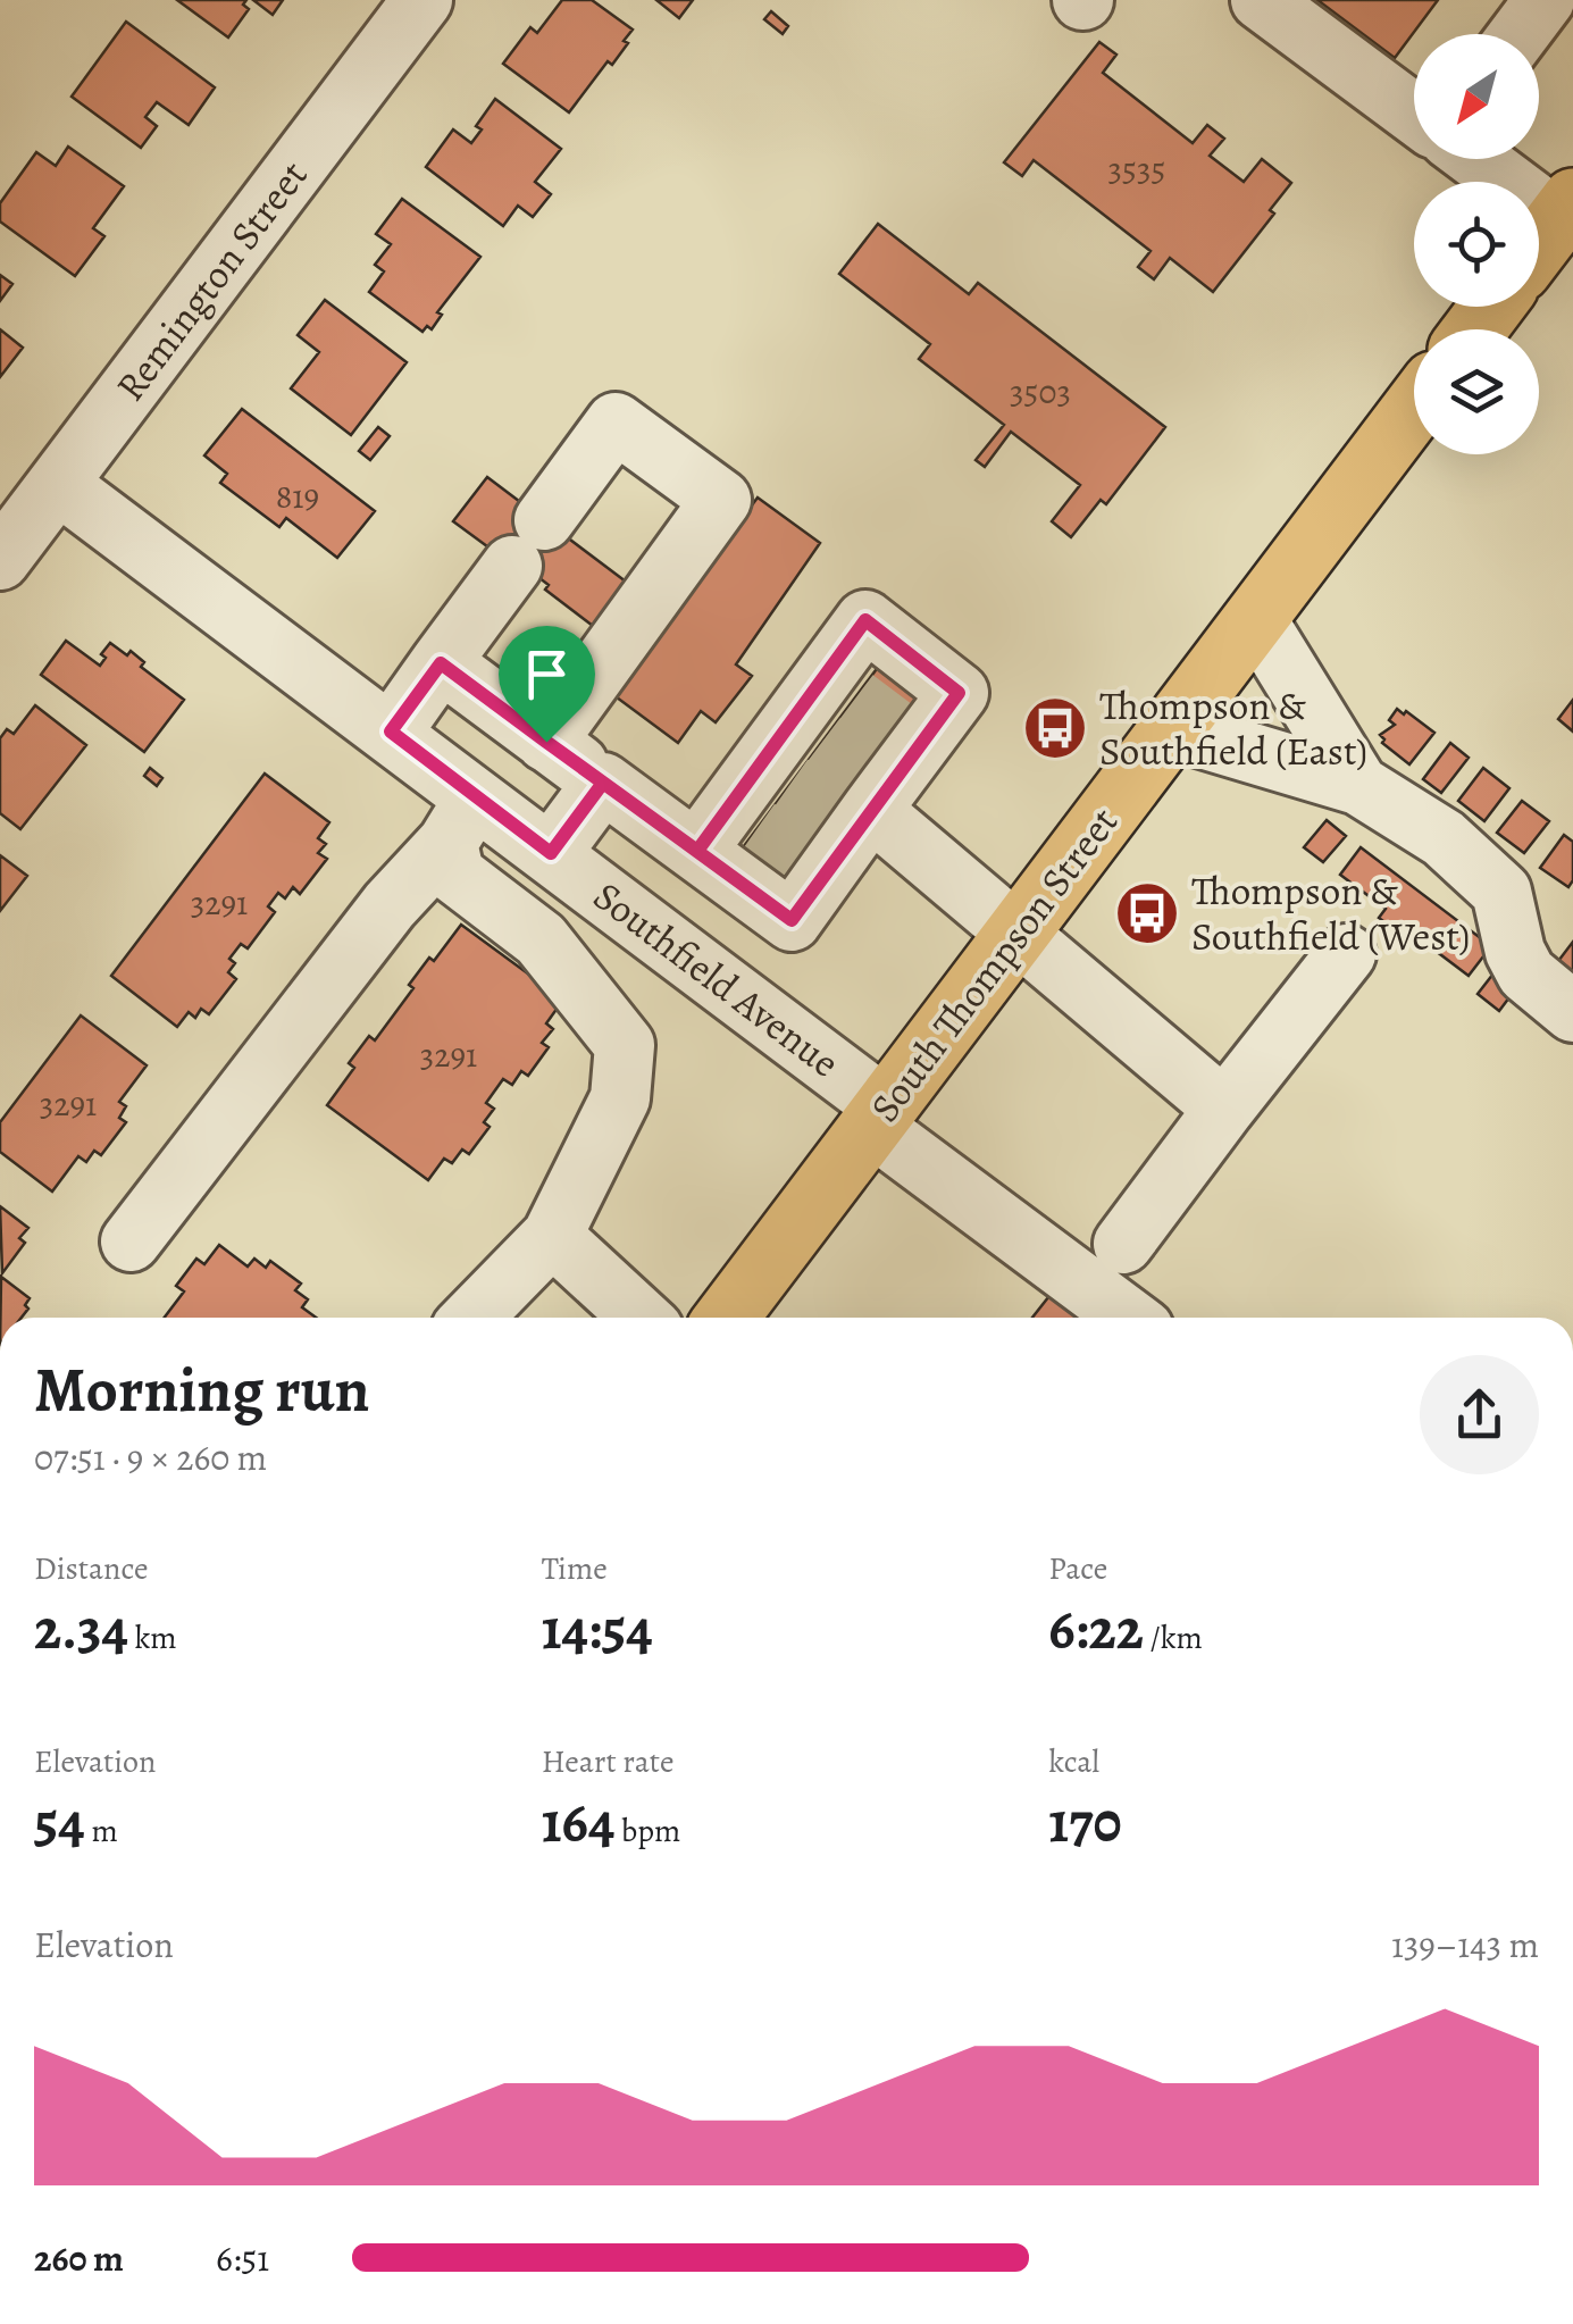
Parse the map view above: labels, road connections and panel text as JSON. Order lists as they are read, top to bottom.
{
  "streets": {
    "highway": ["South Thompson Street"],
    "street": ["Remington Street", "Southfield Avenue"]
  },
  "crossings": [
    ["Remington Street", "Southfield Avenue"],
    ["South Thompson Street", "Southfield Avenue"]
  ],
  "places": {
    "bus stop": ["Thompson & Southfield (East)", "Thompson & Southfield (West)"]
  },
  "house_numbers": [
    "3535",
    "3503",
    "819",
    "3291",
    "3291",
    "3291"
  ],
  "north": "bottom left",
  "page": {
    "heading": ["Morning run", "07:51 · 9 × 260 m"],
    "stats": [
      ["Distance", "2.34 km"],
      ["Time", "14:54"],
      ["Pace", "6:22 /km"],
      ["Elevation", "54 m"],
      ["Heart rate", "164 bpm"],
      ["kcal", "170"]
    ],
    "chart": ["Elevation", "139–143 m"],
    "list": [
      {
        "name": "260 m",
        "note": "6:51"
      }
    ]
  }
}
